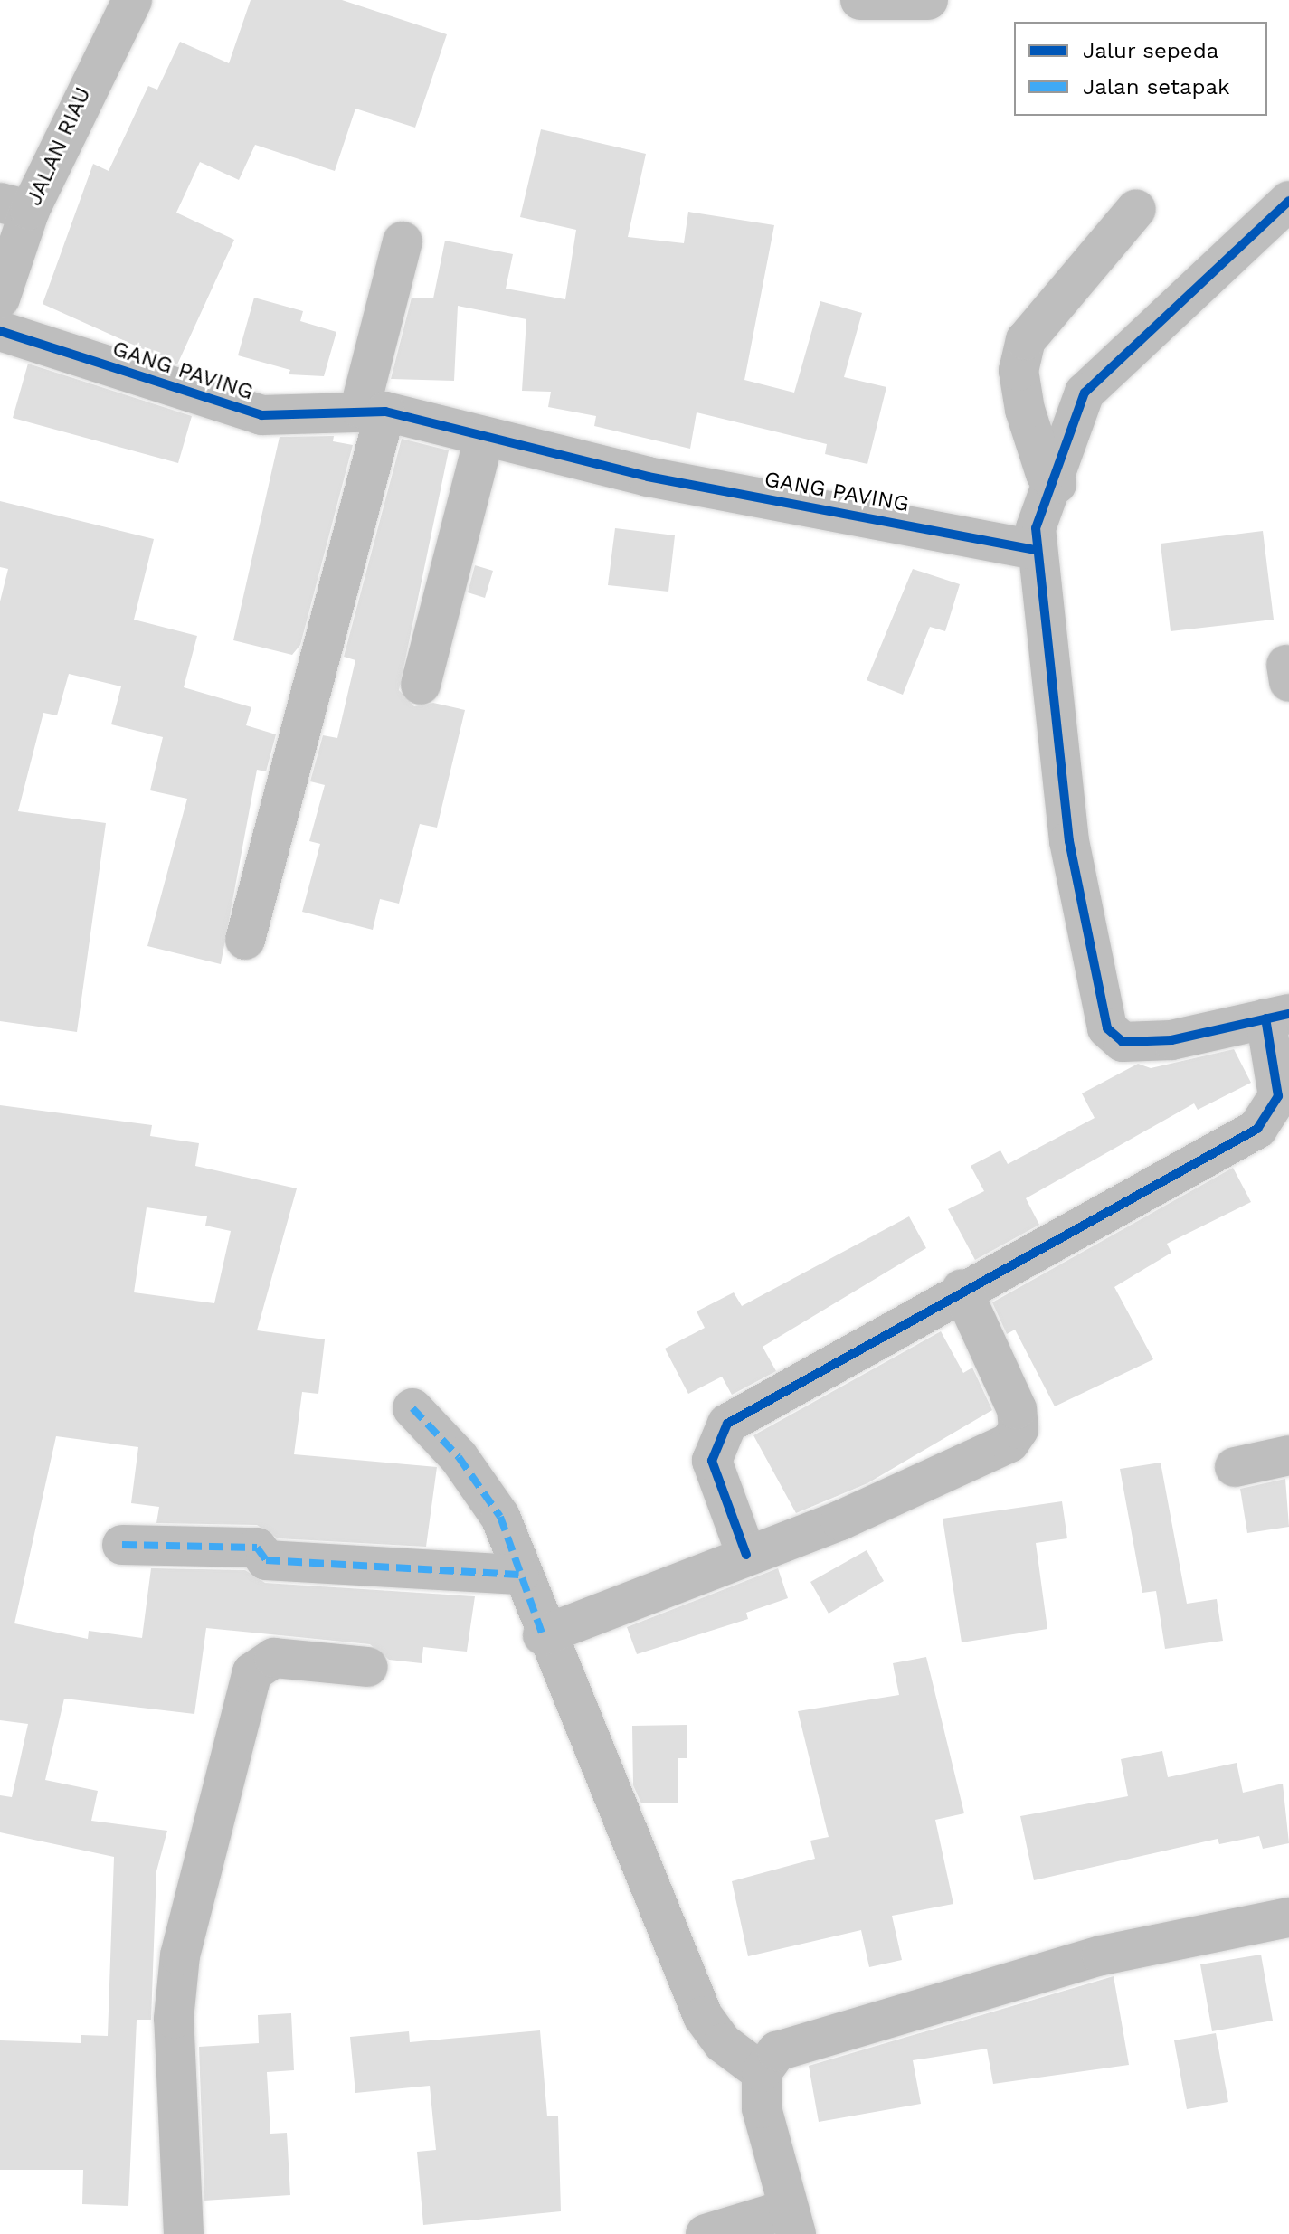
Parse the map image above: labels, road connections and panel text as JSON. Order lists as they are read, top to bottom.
{
  "streets": {
    "street": ["JALAN RIAU", "GANG PAVING"]
  },
  "legend": ["Jalur sepeda", "Jalan setapak"]
}
